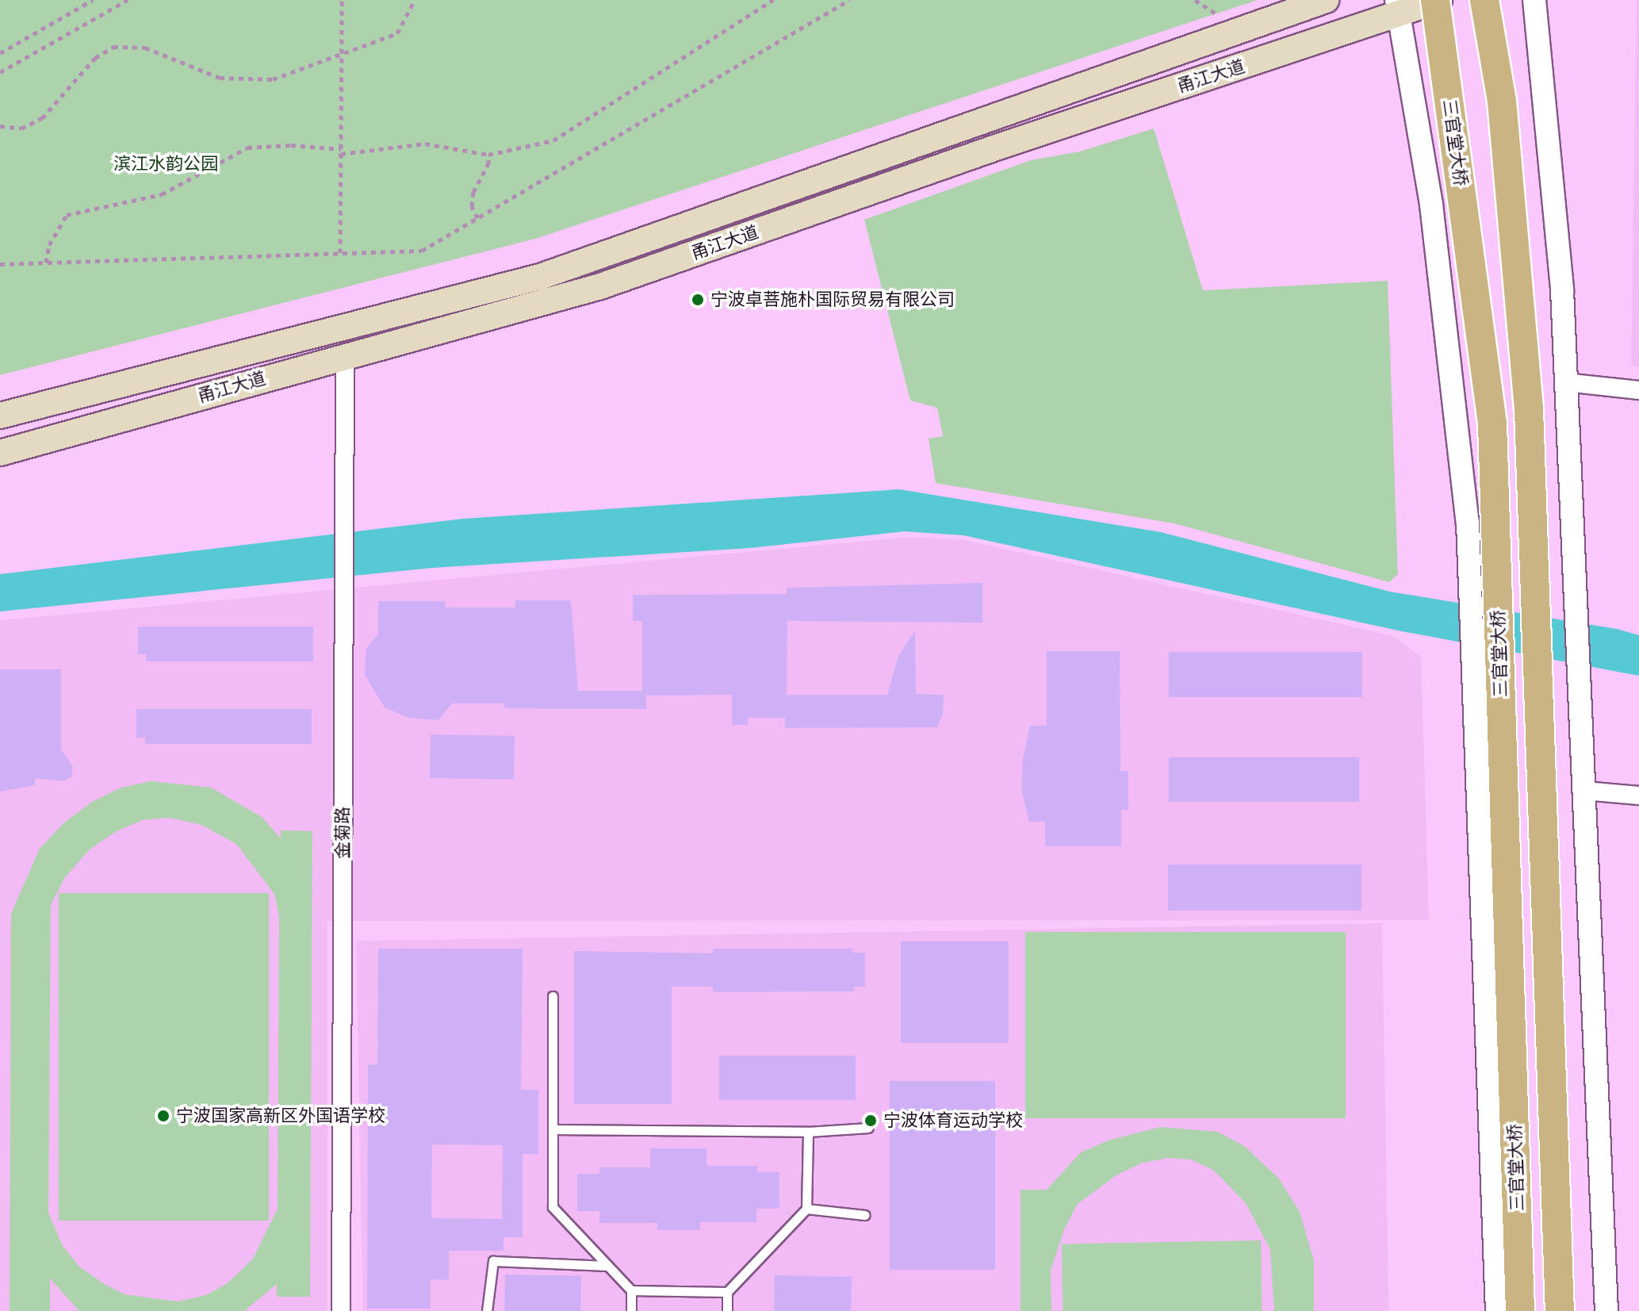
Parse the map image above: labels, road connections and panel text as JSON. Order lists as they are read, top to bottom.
{
  "streets": {
    "main road": ["甬江大道", "三官堂大桥"],
    "street": ["金菊路"]
  },
  "crossings": [
    ["甬江大道", "三官堂大桥"],
    ["甬江大道", "金菊路"]
  ],
  "parks": ["滨江水韵公园"],
  "places": ["宁波卓菩施朴国际贸易有限公司", "宁波国家高新区外国语学校", "宁波体育运动学校"]
}
